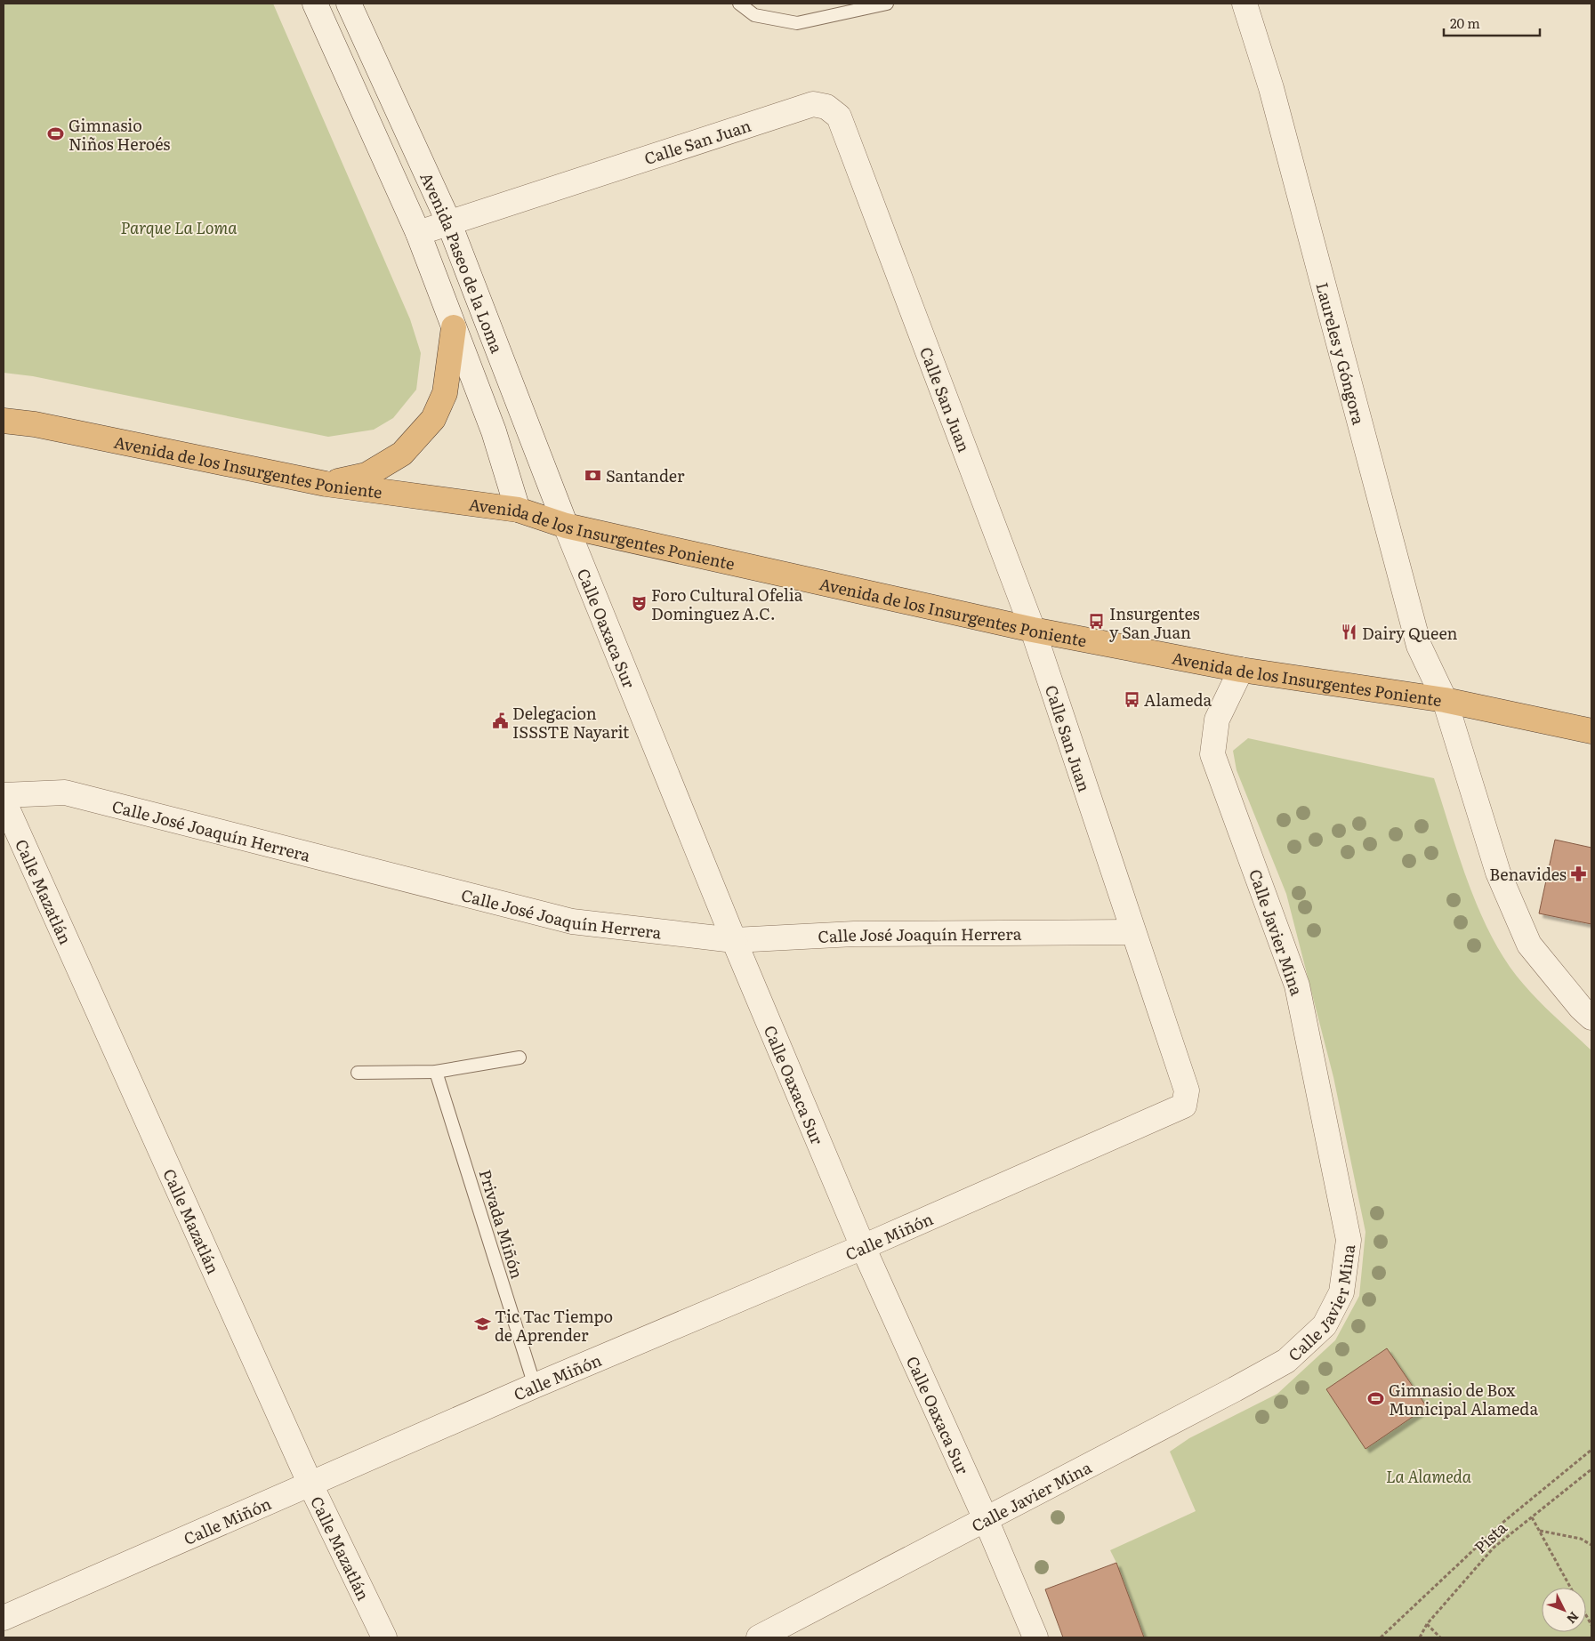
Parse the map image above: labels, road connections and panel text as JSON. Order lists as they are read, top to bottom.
{
  "streets": {
    "highway": ["Avenida de los Insurgentes Poniente"],
    "street": [
      "Calle San Juan",
      "Avenida Paseo de la Loma",
      "Laureles y Góngora",
      "Calle Oaxaca Sur",
      "Calle José Joaquín Herrera",
      "Calle Mazatlán",
      "Calle Javier Mina",
      "Calle Miñón"
    ],
    "lane": ["Privada Miñón"],
    "path": ["Pista"]
  },
  "crossings": [
    ["Calle San Juan", "Avenida Paseo de la Loma"],
    ["Calle San Juan", "Avenida de los Insurgentes Poniente"],
    ["Calle San Juan", "Calle José Joaquín Herrera"],
    ["Calle San Juan", "Calle Miñón"],
    ["Avenida Paseo de la Loma", "Avenida de los Insurgentes Poniente"],
    ["Avenida Paseo de la Loma", "Calle Oaxaca Sur"],
    ["Laureles y Góngora", "Avenida de los Insurgentes Poniente"],
    ["Avenida de los Insurgentes Poniente", "Calle Oaxaca Sur"],
    ["Avenida de los Insurgentes Poniente", "Calle Javier Mina"],
    ["Calle Oaxaca Sur", "Calle José Joaquín Herrera"],
    ["Calle Oaxaca Sur", "Calle Javier Mina"],
    ["Calle Oaxaca Sur", "Calle Miñón"],
    ["Calle Mazatlán", "Calle Miñón"],
    ["Privada Miñón", "Calle Miñón"]
  ],
  "parks": ["Parque La Loma", "La Alameda"],
  "places": {
    "sports": ["Gimnasio Niños Heroés", "Gimnasio de Box Municipal Alameda"],
    "bank": ["Santander"],
    "theatre": ["Foro Cultural Ofelia Dominguez A.C."],
    "bus stop": ["Insurgentes y San Juan", "Alameda"],
    "restaurant": ["Dairy Queen"],
    "public building": ["Delegacion ISSSTE Nayarit"],
    "pharmacy": ["Benavides"],
    "school or university": ["Tic Tac Tiempo de Aprender"]
  },
  "scale_bar": "20 m",
  "north": "bottom right"
}
